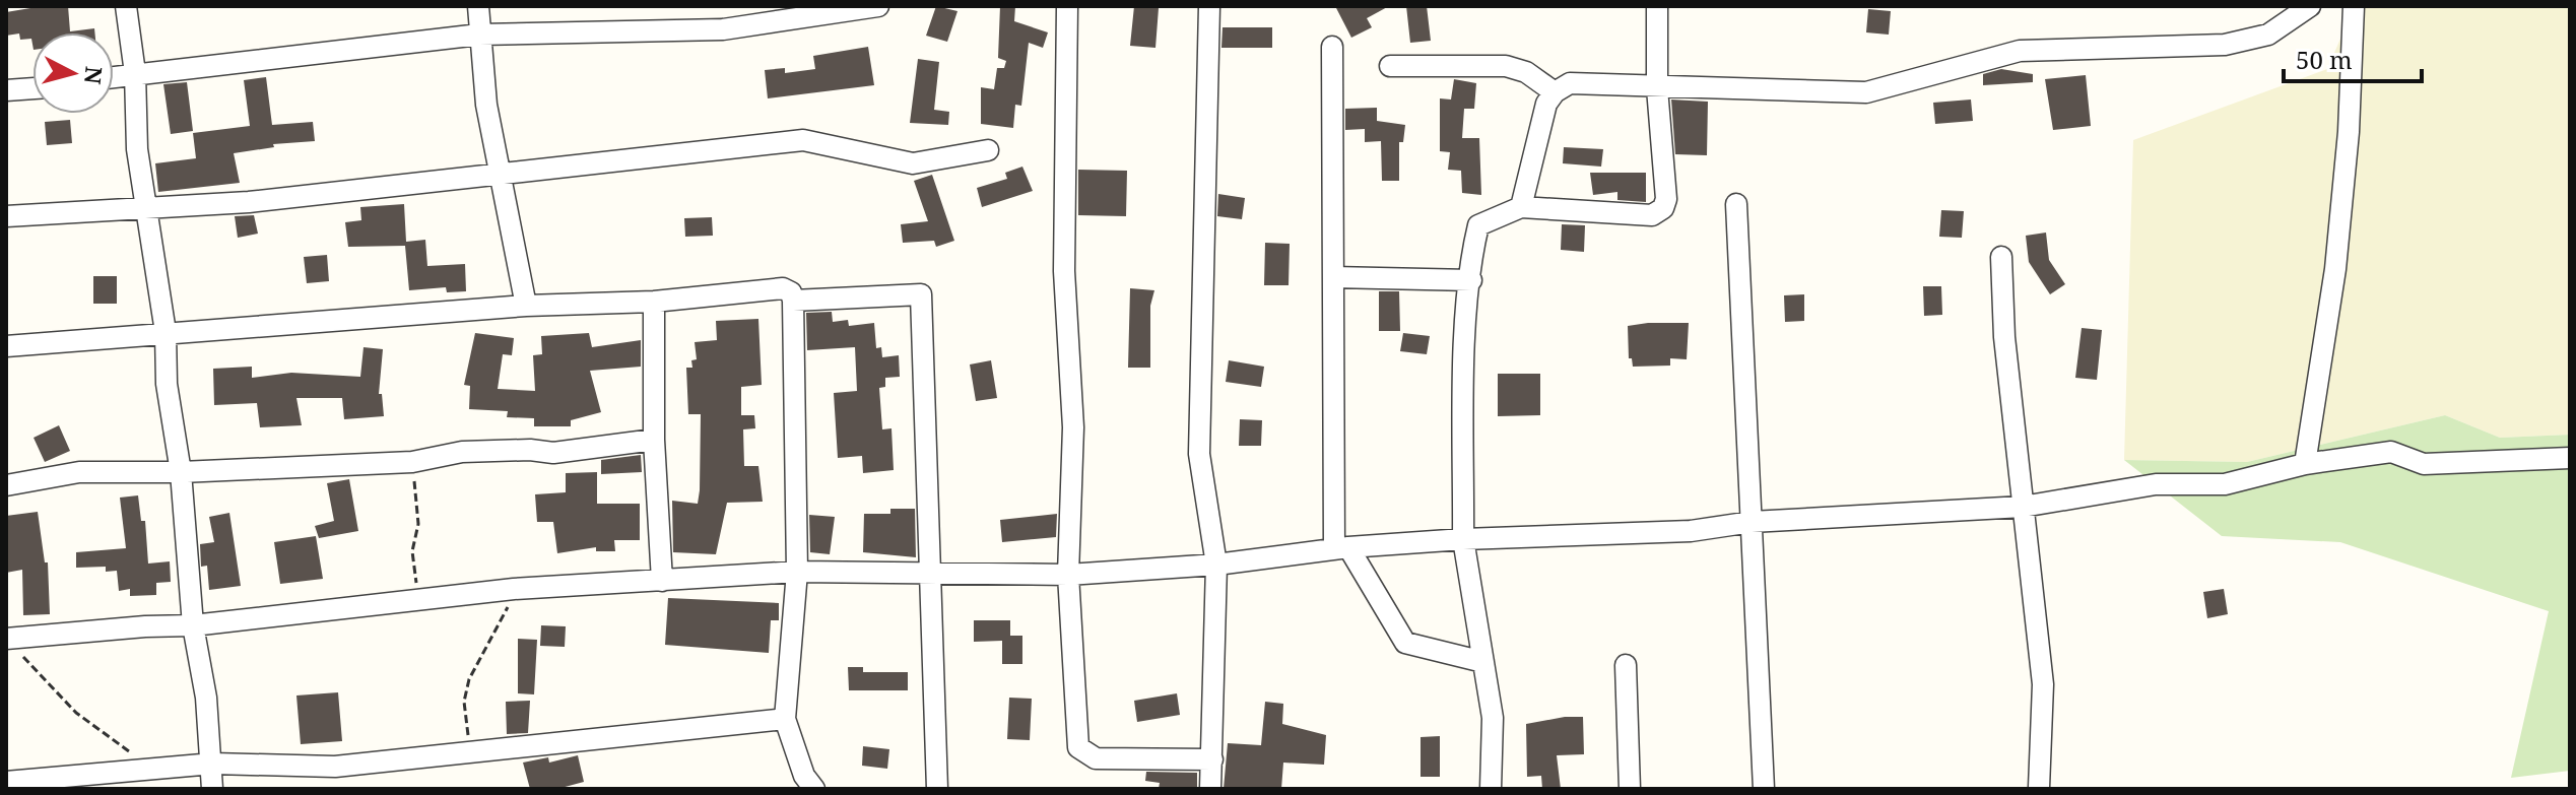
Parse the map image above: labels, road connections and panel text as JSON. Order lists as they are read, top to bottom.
{
  "scale_bar": "50 m",
  "north": "right"
}
